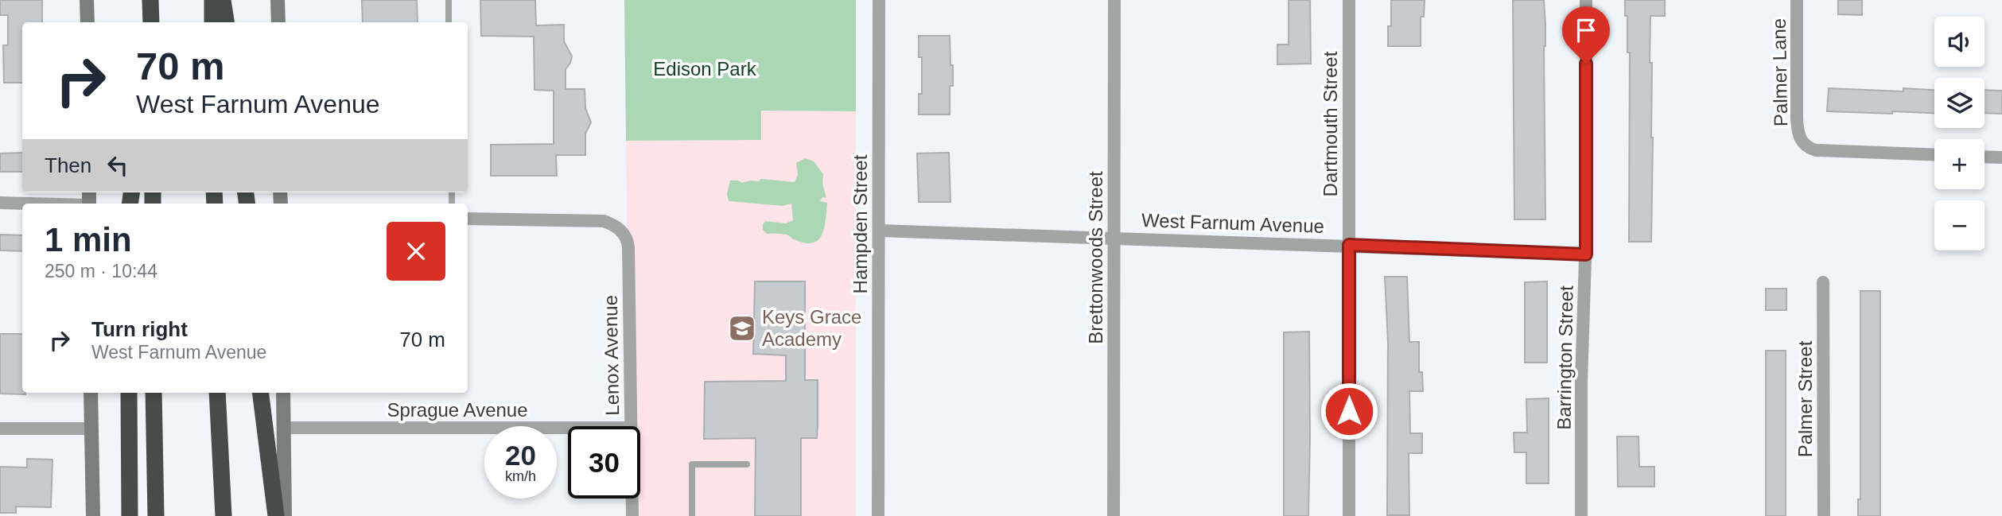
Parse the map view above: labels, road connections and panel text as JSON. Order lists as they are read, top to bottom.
{
  "streets": {
    "street": [
      "Palmer Lane",
      "Dartmouth Street",
      "West Farnum Avenue",
      "Hampden Street",
      "Brettonwoods Street",
      "Lenox Avenue",
      "Barrington Street",
      "Palmer Street",
      "Sprague Avenue"
    ]
  },
  "crossings": [
    ["Dartmouth Street", "West Farnum Avenue"],
    ["West Farnum Avenue", "Hampden Street"],
    ["West Farnum Avenue", "Brettonwoods Street"],
    ["West Farnum Avenue", "Barrington Street"]
  ],
  "parks": ["Edison Park"],
  "places": {
    "school or university": ["Keys Grace Academy"]
  },
  "page": {
    "map_buttons": ["+", "−"],
    "turn": ["70 m", "West Farnum Avenue"],
    "then": "Then",
    "heading": ["1 min", "250 m · 10:44"],
    "list": [
      {
        "name": "Turn right",
        "note": "West Farnum Avenue",
        "value": "70 m"
      }
    ],
    "speed": "20 km/h",
    "limit": "30"
  }
}
